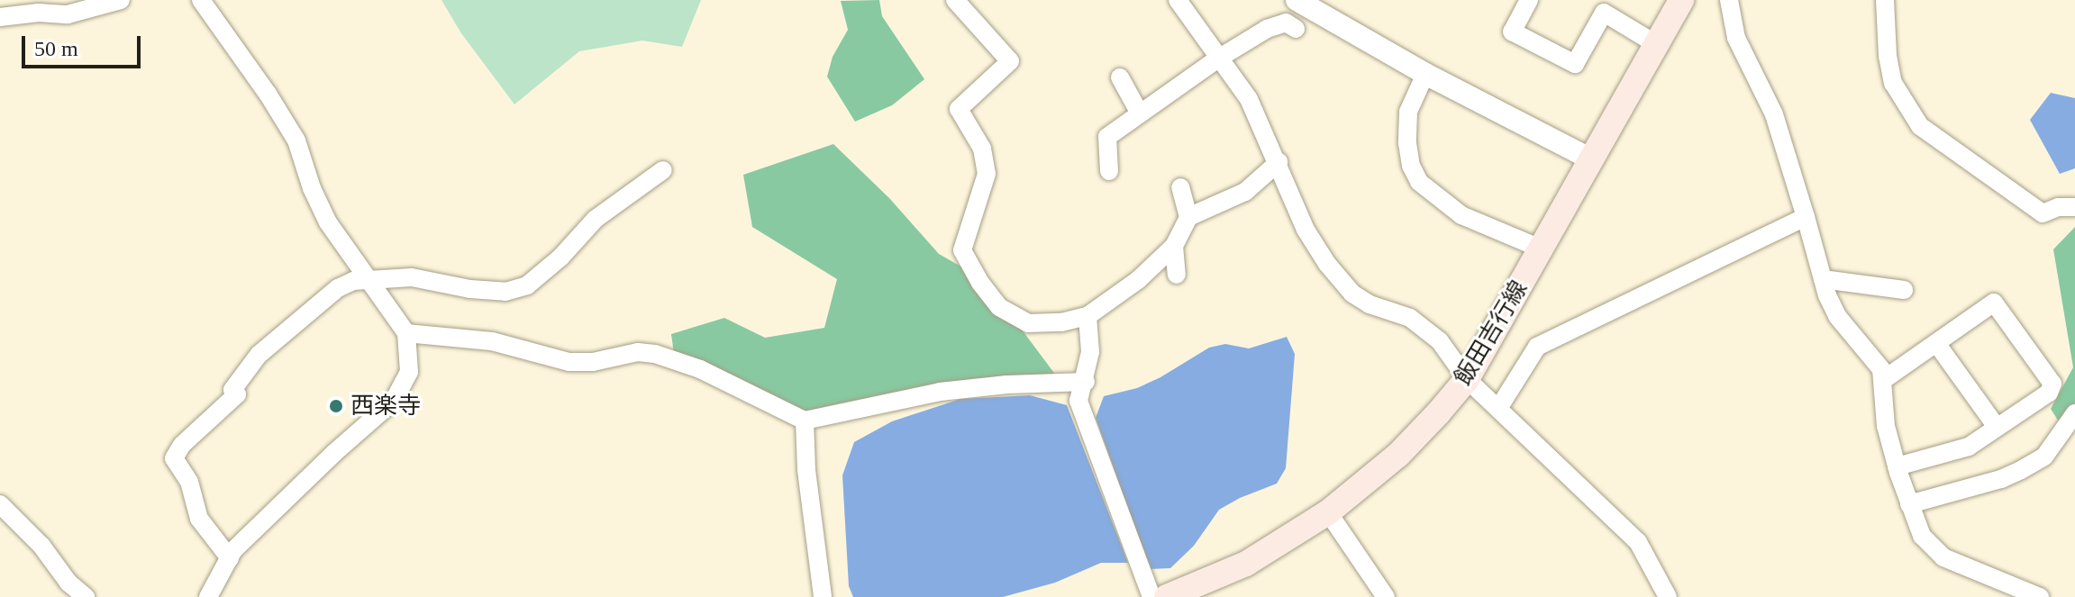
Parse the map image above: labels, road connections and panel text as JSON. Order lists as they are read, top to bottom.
{
  "streets": {
    "main road": ["飯田吉行線"]
  },
  "places": ["西楽寺"],
  "scale_bar": "50 m"
}
